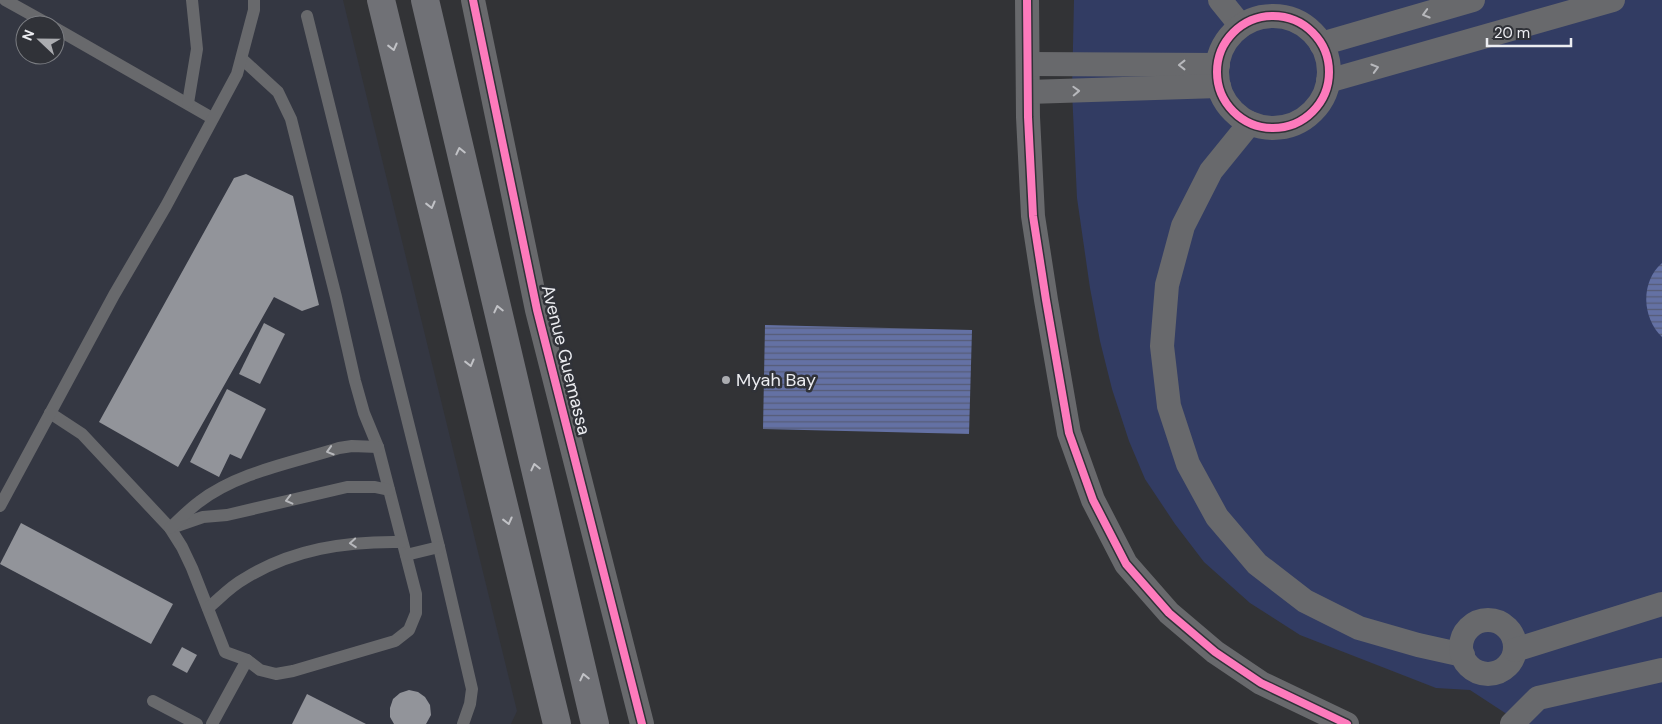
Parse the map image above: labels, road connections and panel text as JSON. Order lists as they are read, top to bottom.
{
  "streets": {
    "street": ["Avenue Guemassa"]
  },
  "places": ["Myah Bay"],
  "scale_bar": "20 m",
  "north": "left"
}
